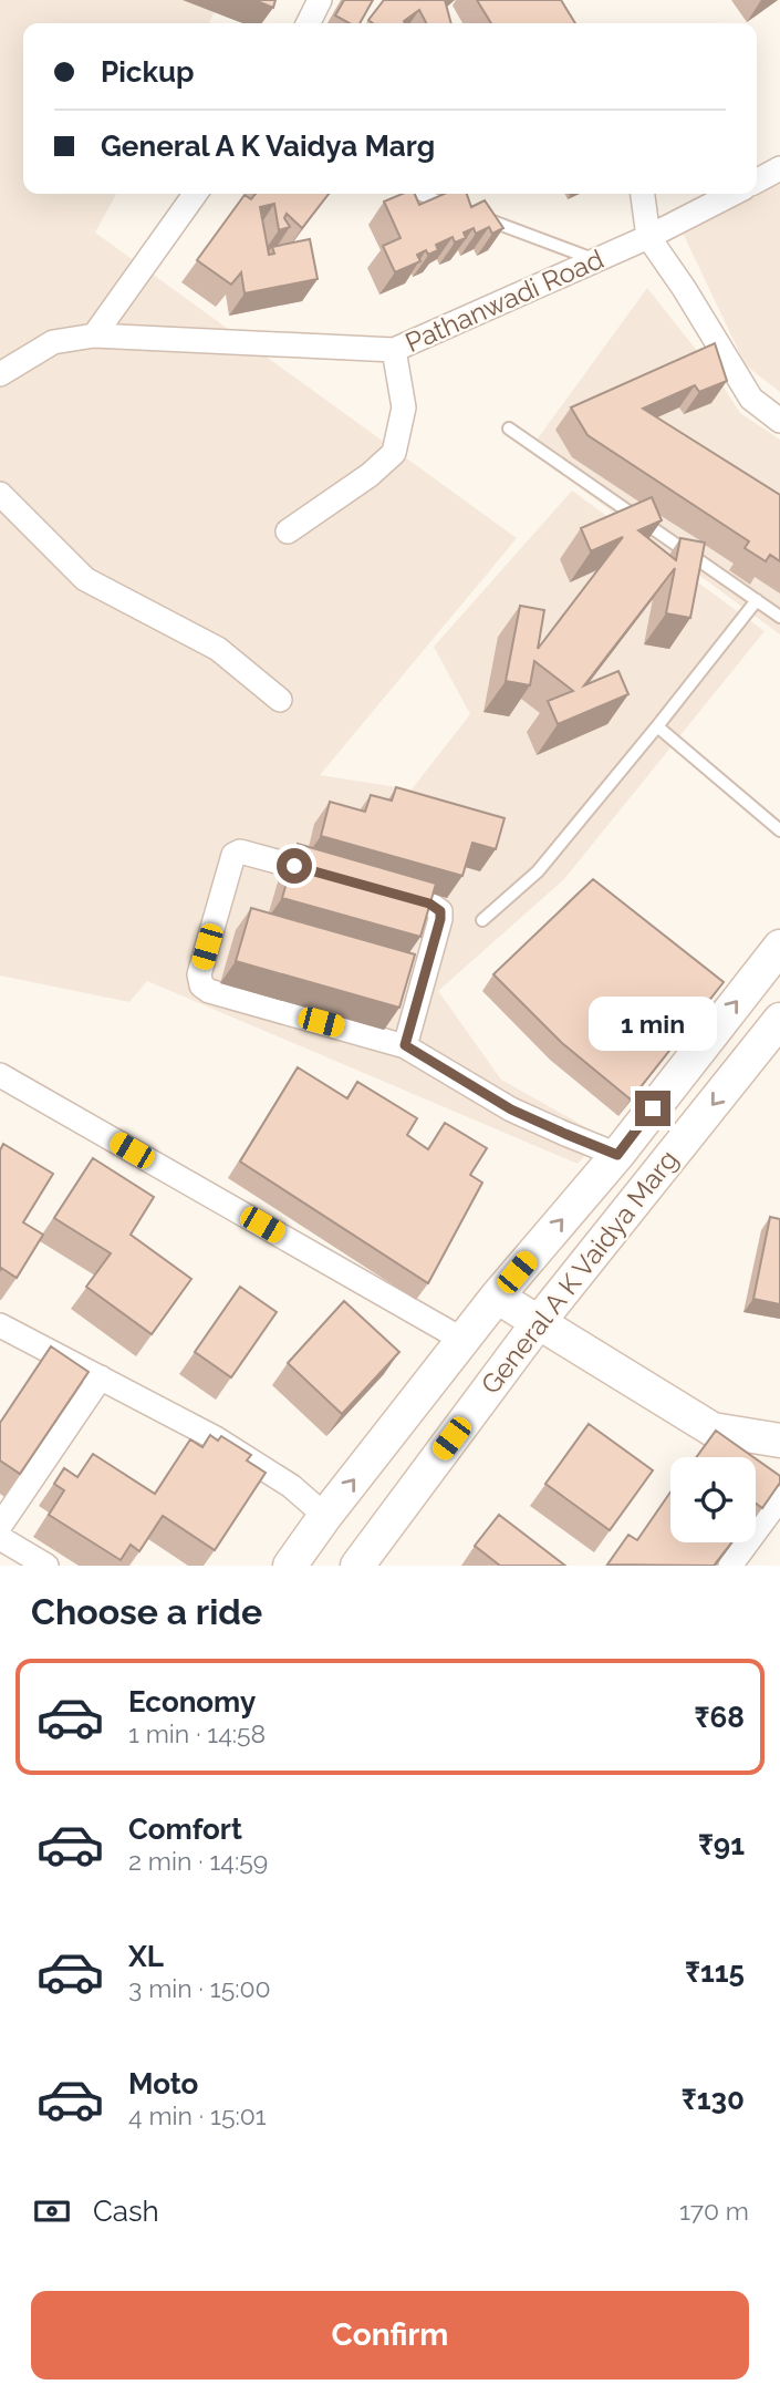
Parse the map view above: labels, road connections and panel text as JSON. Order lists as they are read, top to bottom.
{
  "streets": {
    "main road": ["General A K Vaidya Marg"],
    "street": ["Pathanwadi Road"]
  },
  "page": {
    "banner": ["Pickup", "General A K Vaidya Marg"],
    "bubble": "1 min",
    "heading": "Choose a ride",
    "list": [
      {
        "name": "Economy",
        "note": "1 min · 14:58",
        "value": "₹68"
      },
      {
        "name": "Comfort",
        "note": "2 min · 14:59",
        "value": "₹91"
      },
      {
        "name": "XL",
        "note": "3 min · 15:00",
        "value": "₹115"
      },
      {
        "name": "Moto",
        "note": "4 min · 15:01",
        "value": "₹130"
      }
    ],
    "pay": ["Cash", "170 m"],
    "buttons": "Confirm"
  }
}
